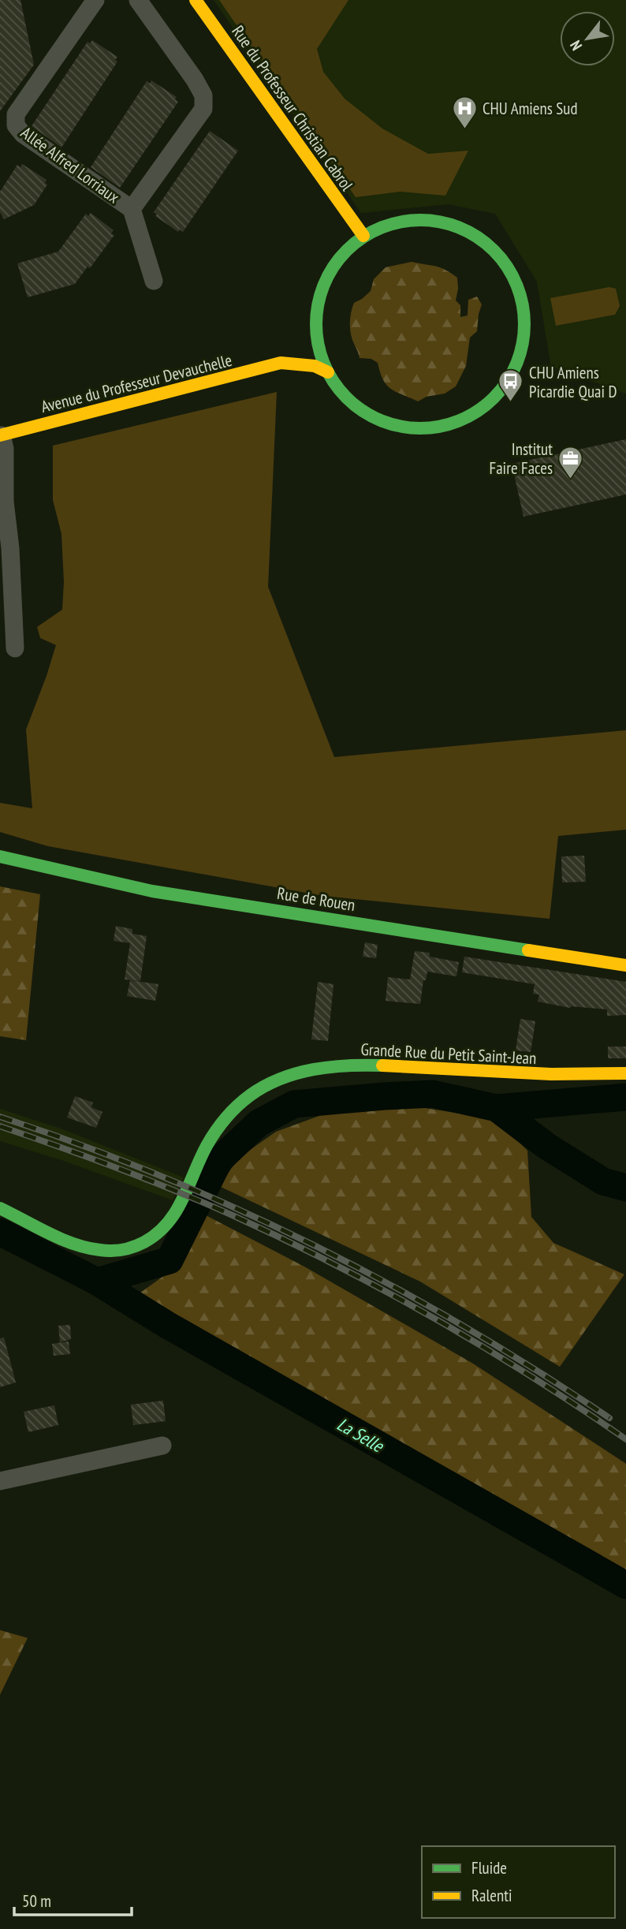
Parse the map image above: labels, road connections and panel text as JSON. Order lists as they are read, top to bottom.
{
  "streets": {
    "street": [
      "Rue du Professeur Christian Cabrol",
      "Allée Alfred Lorriaux",
      "Avenue du Professeur Devauchelle",
      "Rue de Rouen",
      "Grande Rue du Petit Saint-Jean"
    ]
  },
  "water": ["La Selle"],
  "places": {
    "hospital": ["CHU Amiens Sud"],
    "bus stop": ["CHU Amiens Picardie Quai D"],
    "office": ["Institut Faire Faces"]
  },
  "legend": ["Fluide", "Ralenti"],
  "scale_bar": "50 m",
  "north": "bottom left"
}
